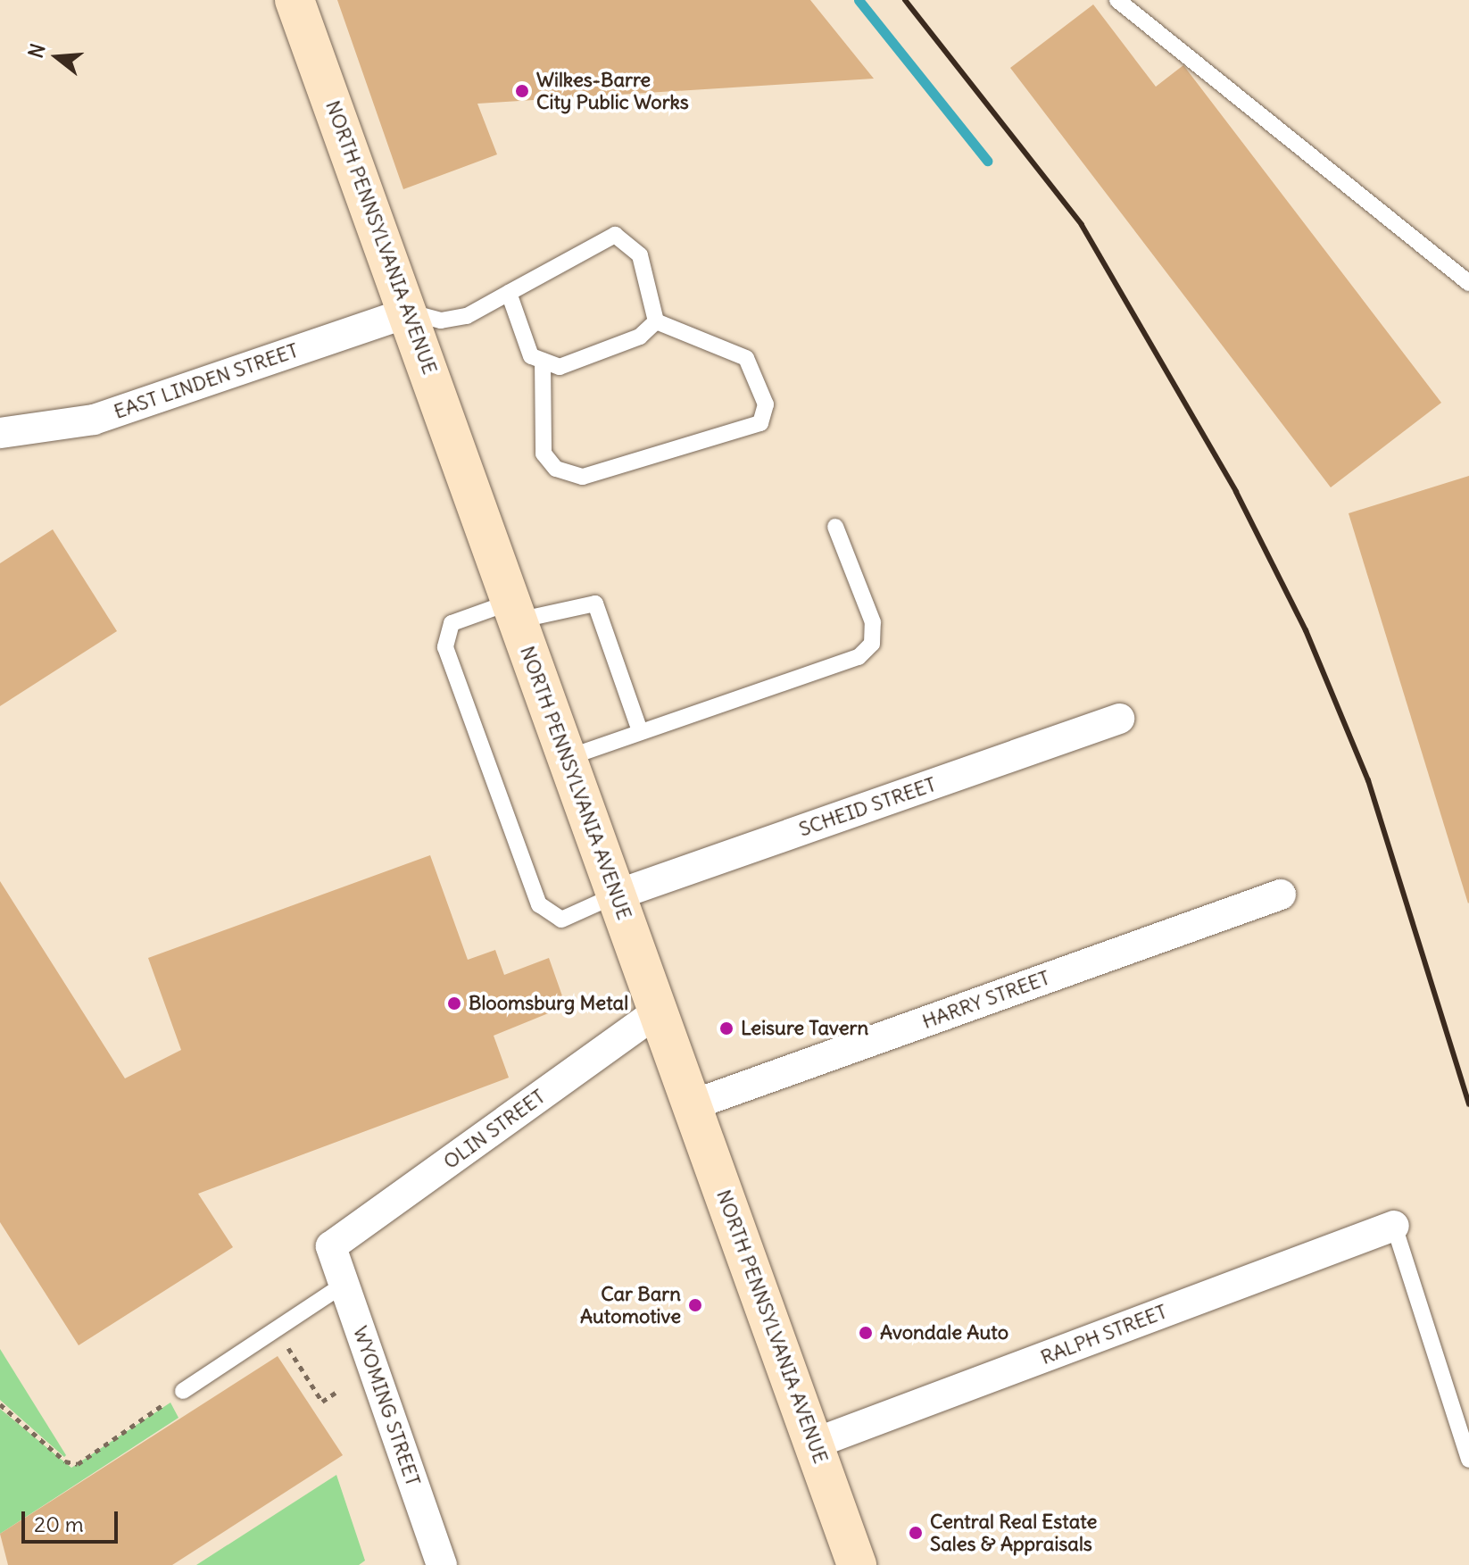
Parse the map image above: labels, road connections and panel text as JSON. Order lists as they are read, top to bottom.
{
  "streets": {
    "street": [
      "NORTH PENNSYLVANIA AVENUE",
      "EAST LINDEN STREET",
      "SCHEID STREET",
      "HARRY STREET",
      "OLIN STREET",
      "RALPH STREET",
      "WYOMING STREET"
    ]
  },
  "crossings": [
    ["NORTH PENNSYLVANIA AVENUE", "EAST LINDEN STREET"],
    ["NORTH PENNSYLVANIA AVENUE", "SCHEID STREET"],
    ["NORTH PENNSYLVANIA AVENUE", "HARRY STREET"],
    ["NORTH PENNSYLVANIA AVENUE", "OLIN STREET"],
    ["NORTH PENNSYLVANIA AVENUE", "RALPH STREET"],
    ["OLIN STREET", "WYOMING STREET"]
  ],
  "places": [
    "Wilkes-Barre City Public Works",
    "Bloomsburg Metal",
    "Leisure Tavern",
    "Car Barn Automotive",
    "Avondale Auto",
    "Central Real Estate Sales & Appraisals"
  ],
  "scale_bar": "20 m",
  "north": "left"
}
